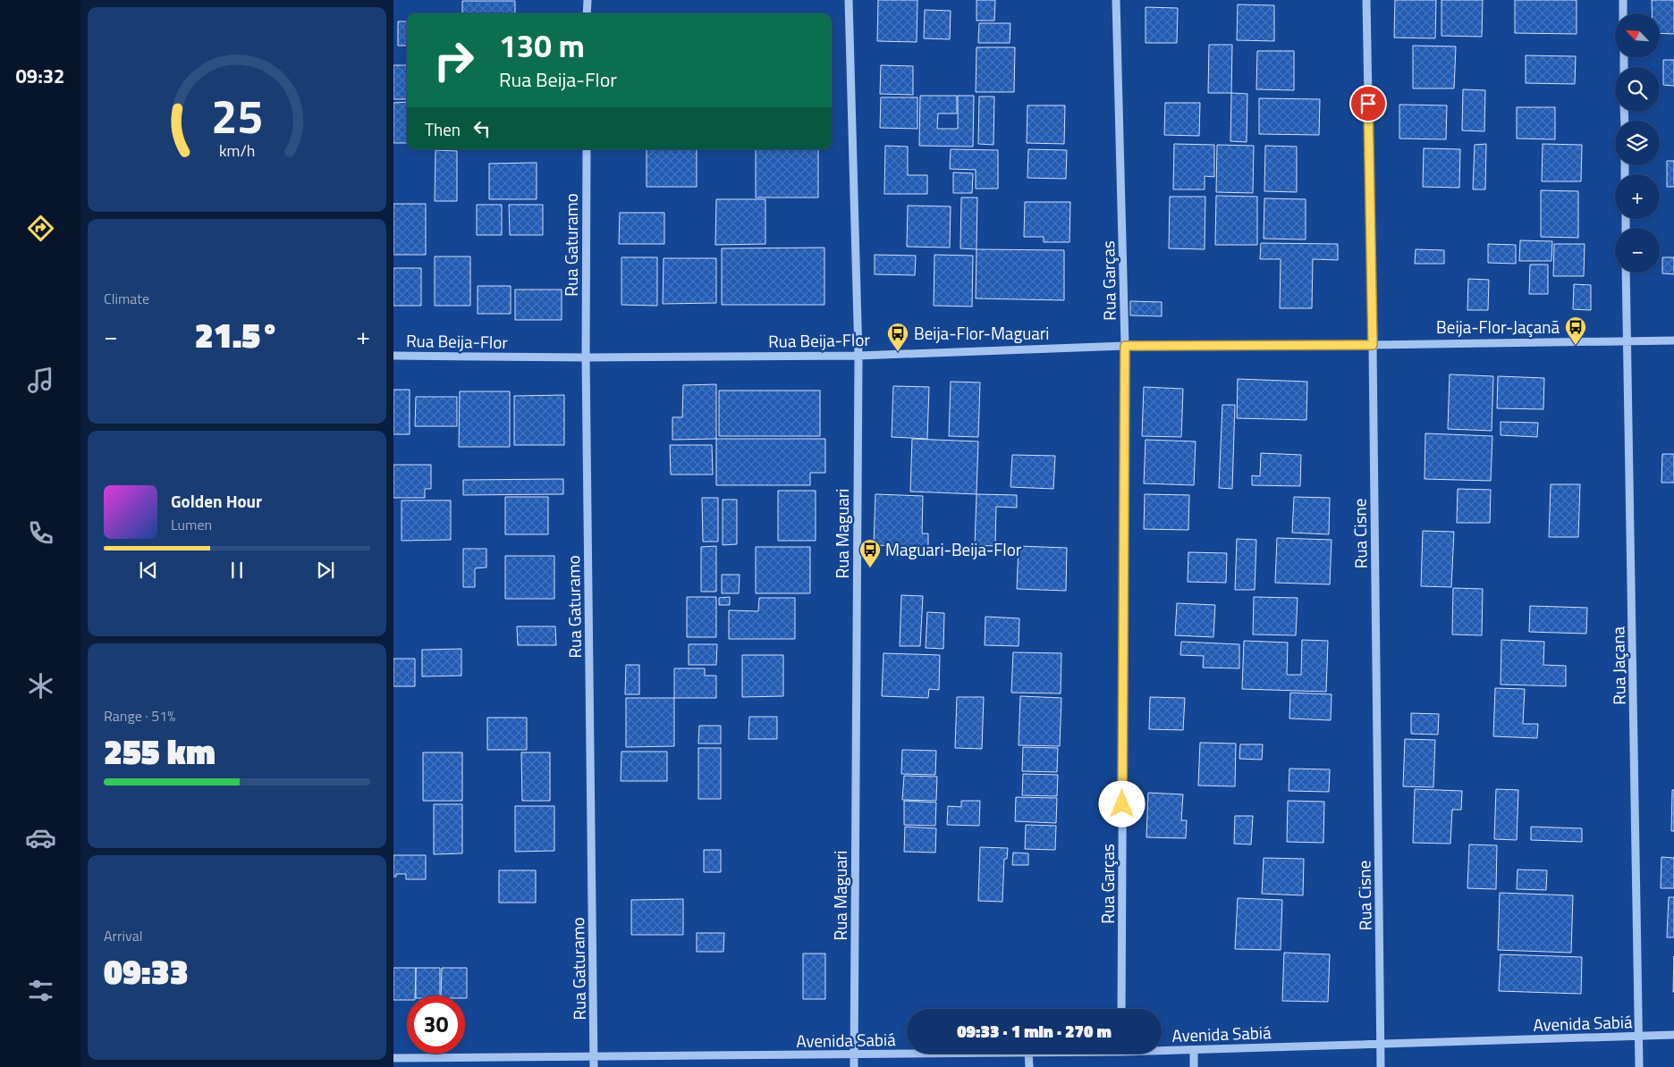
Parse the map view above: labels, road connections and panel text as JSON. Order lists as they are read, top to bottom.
{
  "streets": {
    "street": [
      "Rua Gaturamo",
      "Rua Garças",
      "Rua Beija-Flor",
      "Rua Maguari",
      "Rua Cisne",
      "Rua Jaçana",
      "Avenida Sabiá"
    ]
  },
  "crossings": [
    ["Rua Gaturamo", "Rua Beija-Flor"],
    ["Rua Gaturamo", "Avenida Sabiá"],
    ["Rua Garças", "Rua Beija-Flor"],
    ["Rua Beija-Flor", "Rua Maguari"],
    ["Rua Beija-Flor", "Rua Cisne"],
    ["Rua Beija-Flor", "Rua Jaçana"],
    ["Rua Maguari", "Avenida Sabiá"],
    ["Rua Cisne", "Avenida Sabiá"],
    ["Rua Jaçana", "Avenida Sabiá"]
  ],
  "places": {
    "bus stop": ["Beija-Flor-Jaçanã", "Beija-Flor-Maguari", "Maguari-Beija-Flor"]
  },
  "north": "top left",
  "page": {
    "tabs": "09:32",
    "map_buttons": ["+", "−"],
    "turn": ["130 m", "Rua Beija-Flor"],
    "then": "Then",
    "tile": [
      "Climate",
      ["Range · 51%", "255 km"],
      ["Arrival", "09:33"]
    ],
    "heat": ["−", "21.5°", "+"],
    "song": ["Golden Hour", "Lumen"],
    "limit": "30",
    "trip": "09:33 · 1 min · 270 m",
    "gauge": ["25", "km/h"]
  }
}
